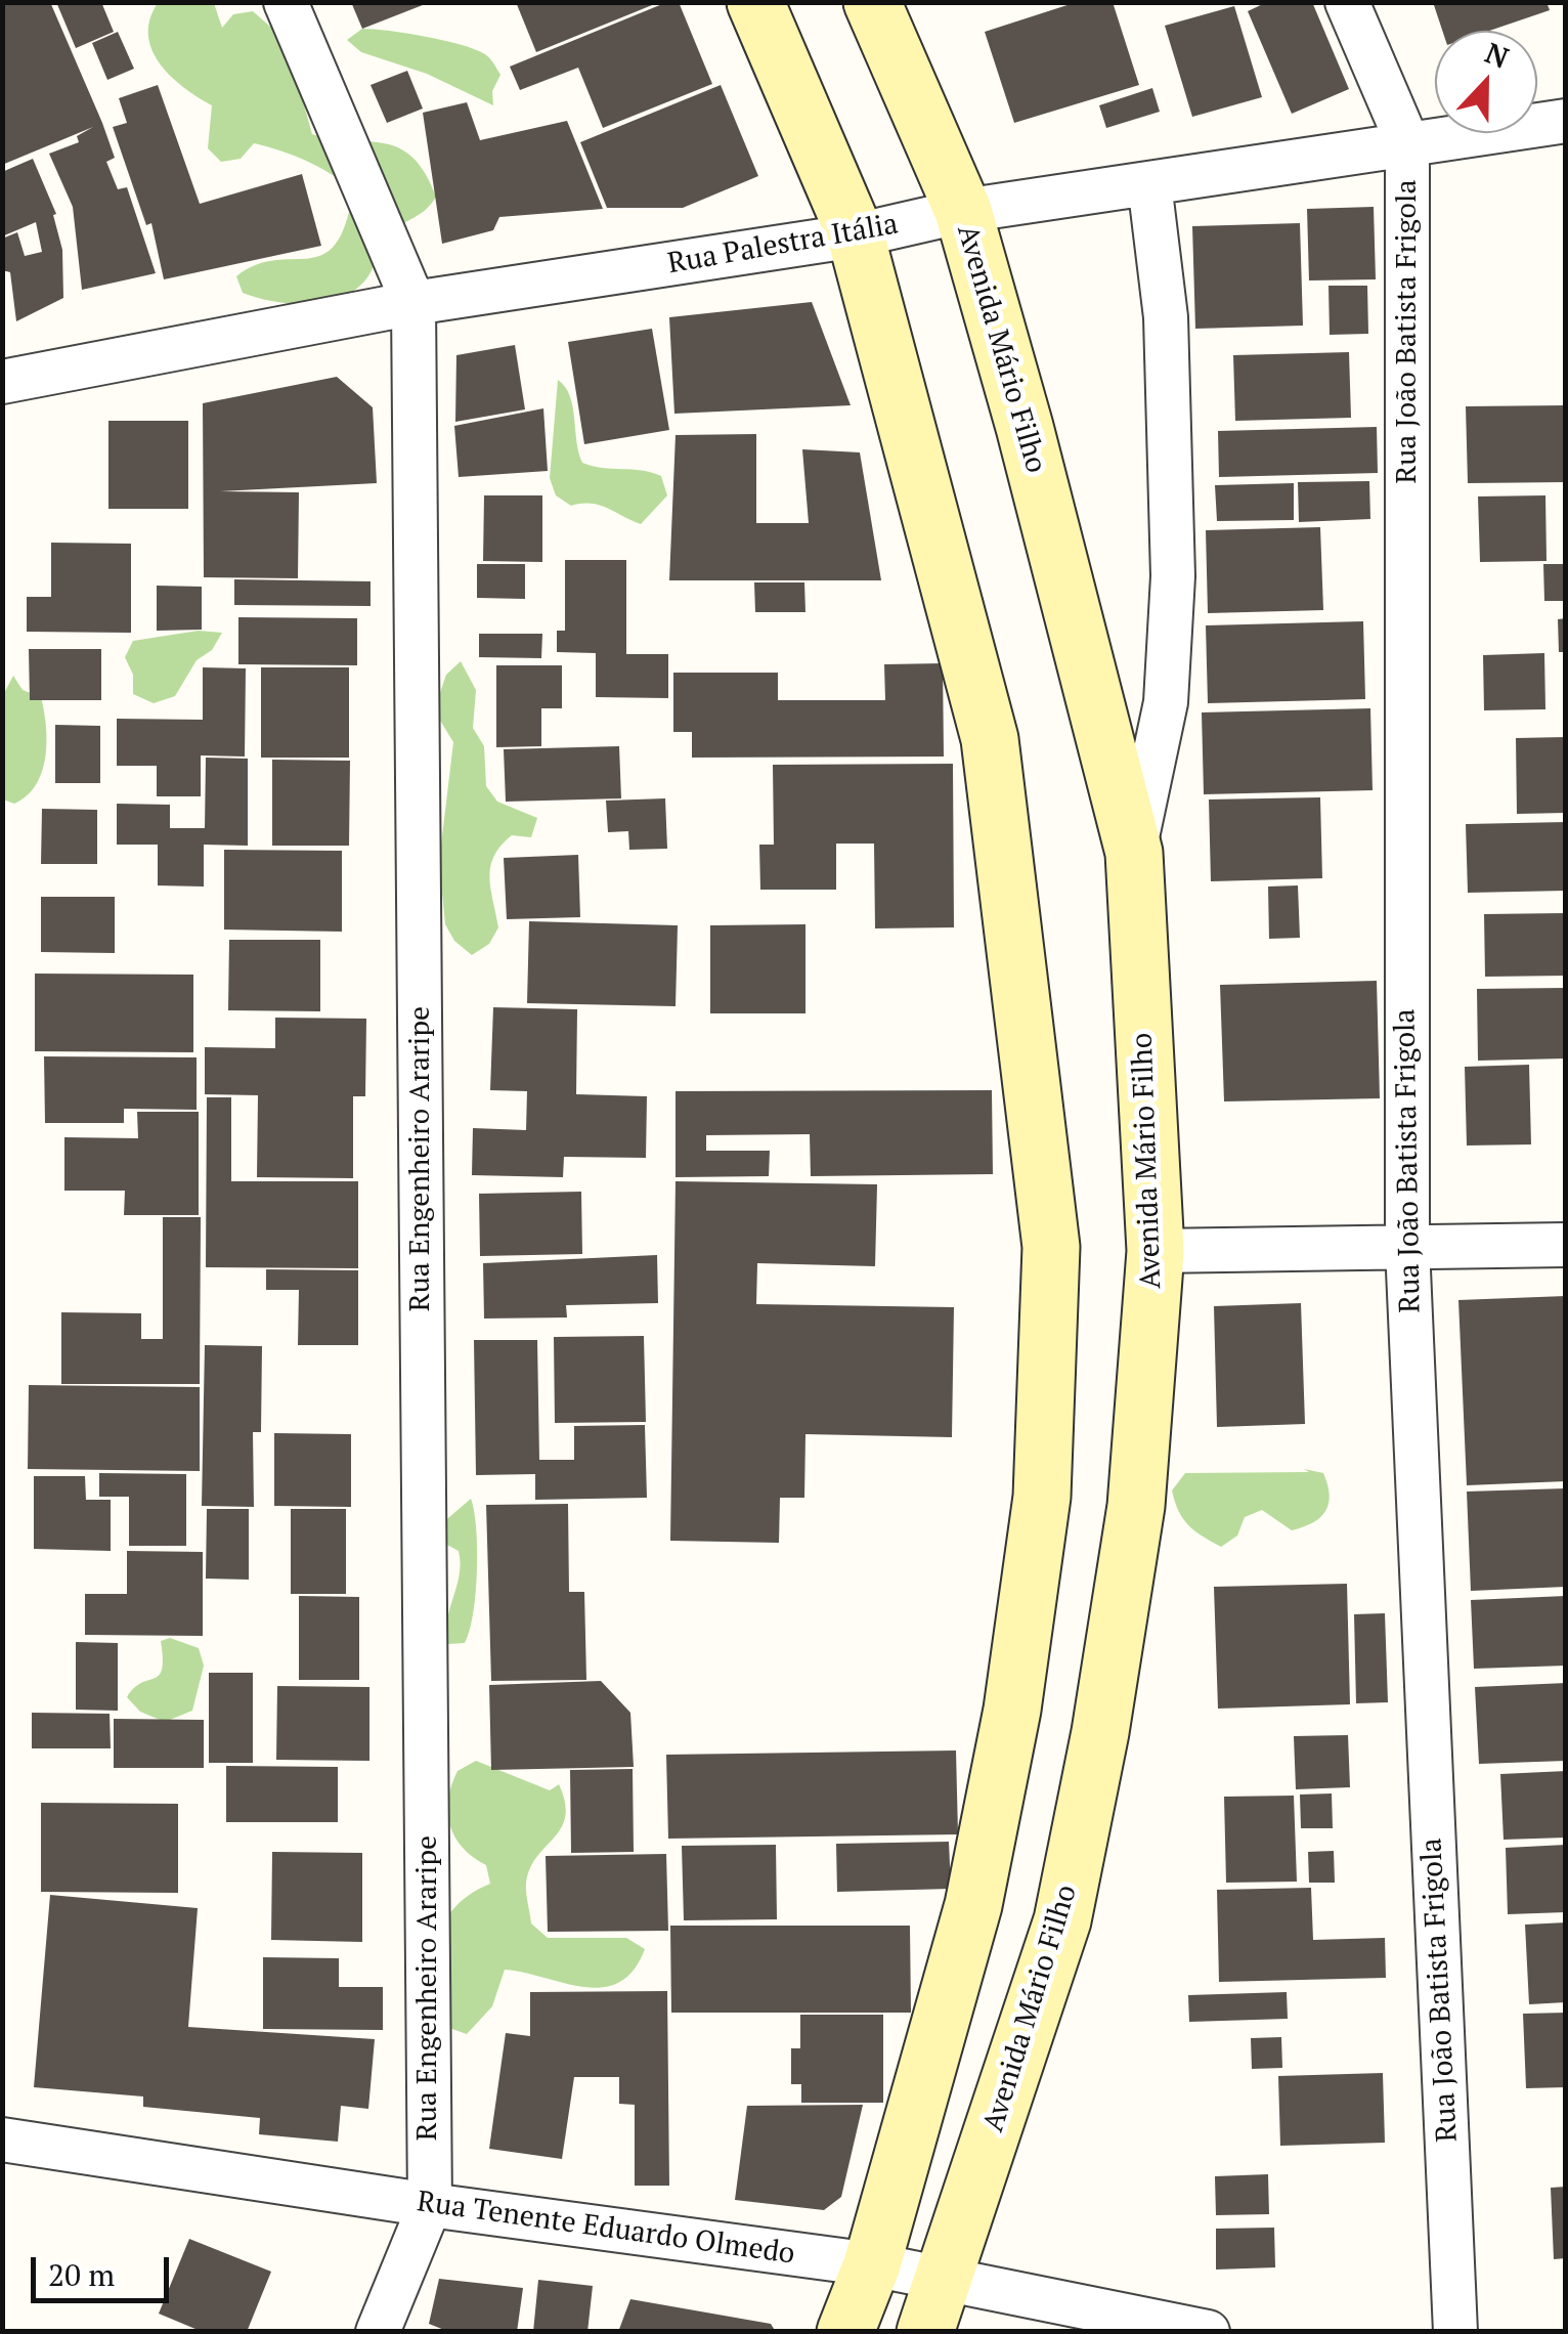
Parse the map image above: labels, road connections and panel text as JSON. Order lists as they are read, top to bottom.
{
  "streets": {
    "main road": ["Avenida Mário Filho"],
    "street": [
      "Rua Palestra Itália",
      "Rua João Batista Frigola",
      "Rua Engenheiro Araripe",
      "Rua Tenente Eduardo Olmedo"
    ]
  },
  "crossings": [
    ["Rua Palestra Itália", "Rua João Batista Frigola"],
    ["Rua Palestra Itália", "Avenida Mário Filho"],
    ["Rua Palestra Itália", "Rua Engenheiro Araripe"],
    ["Avenida Mário Filho", "Rua Tenente Eduardo Olmedo"],
    ["Rua Engenheiro Araripe", "Rua Tenente Eduardo Olmedo"]
  ],
  "scale_bar": "20 m",
  "north": "top"
}
